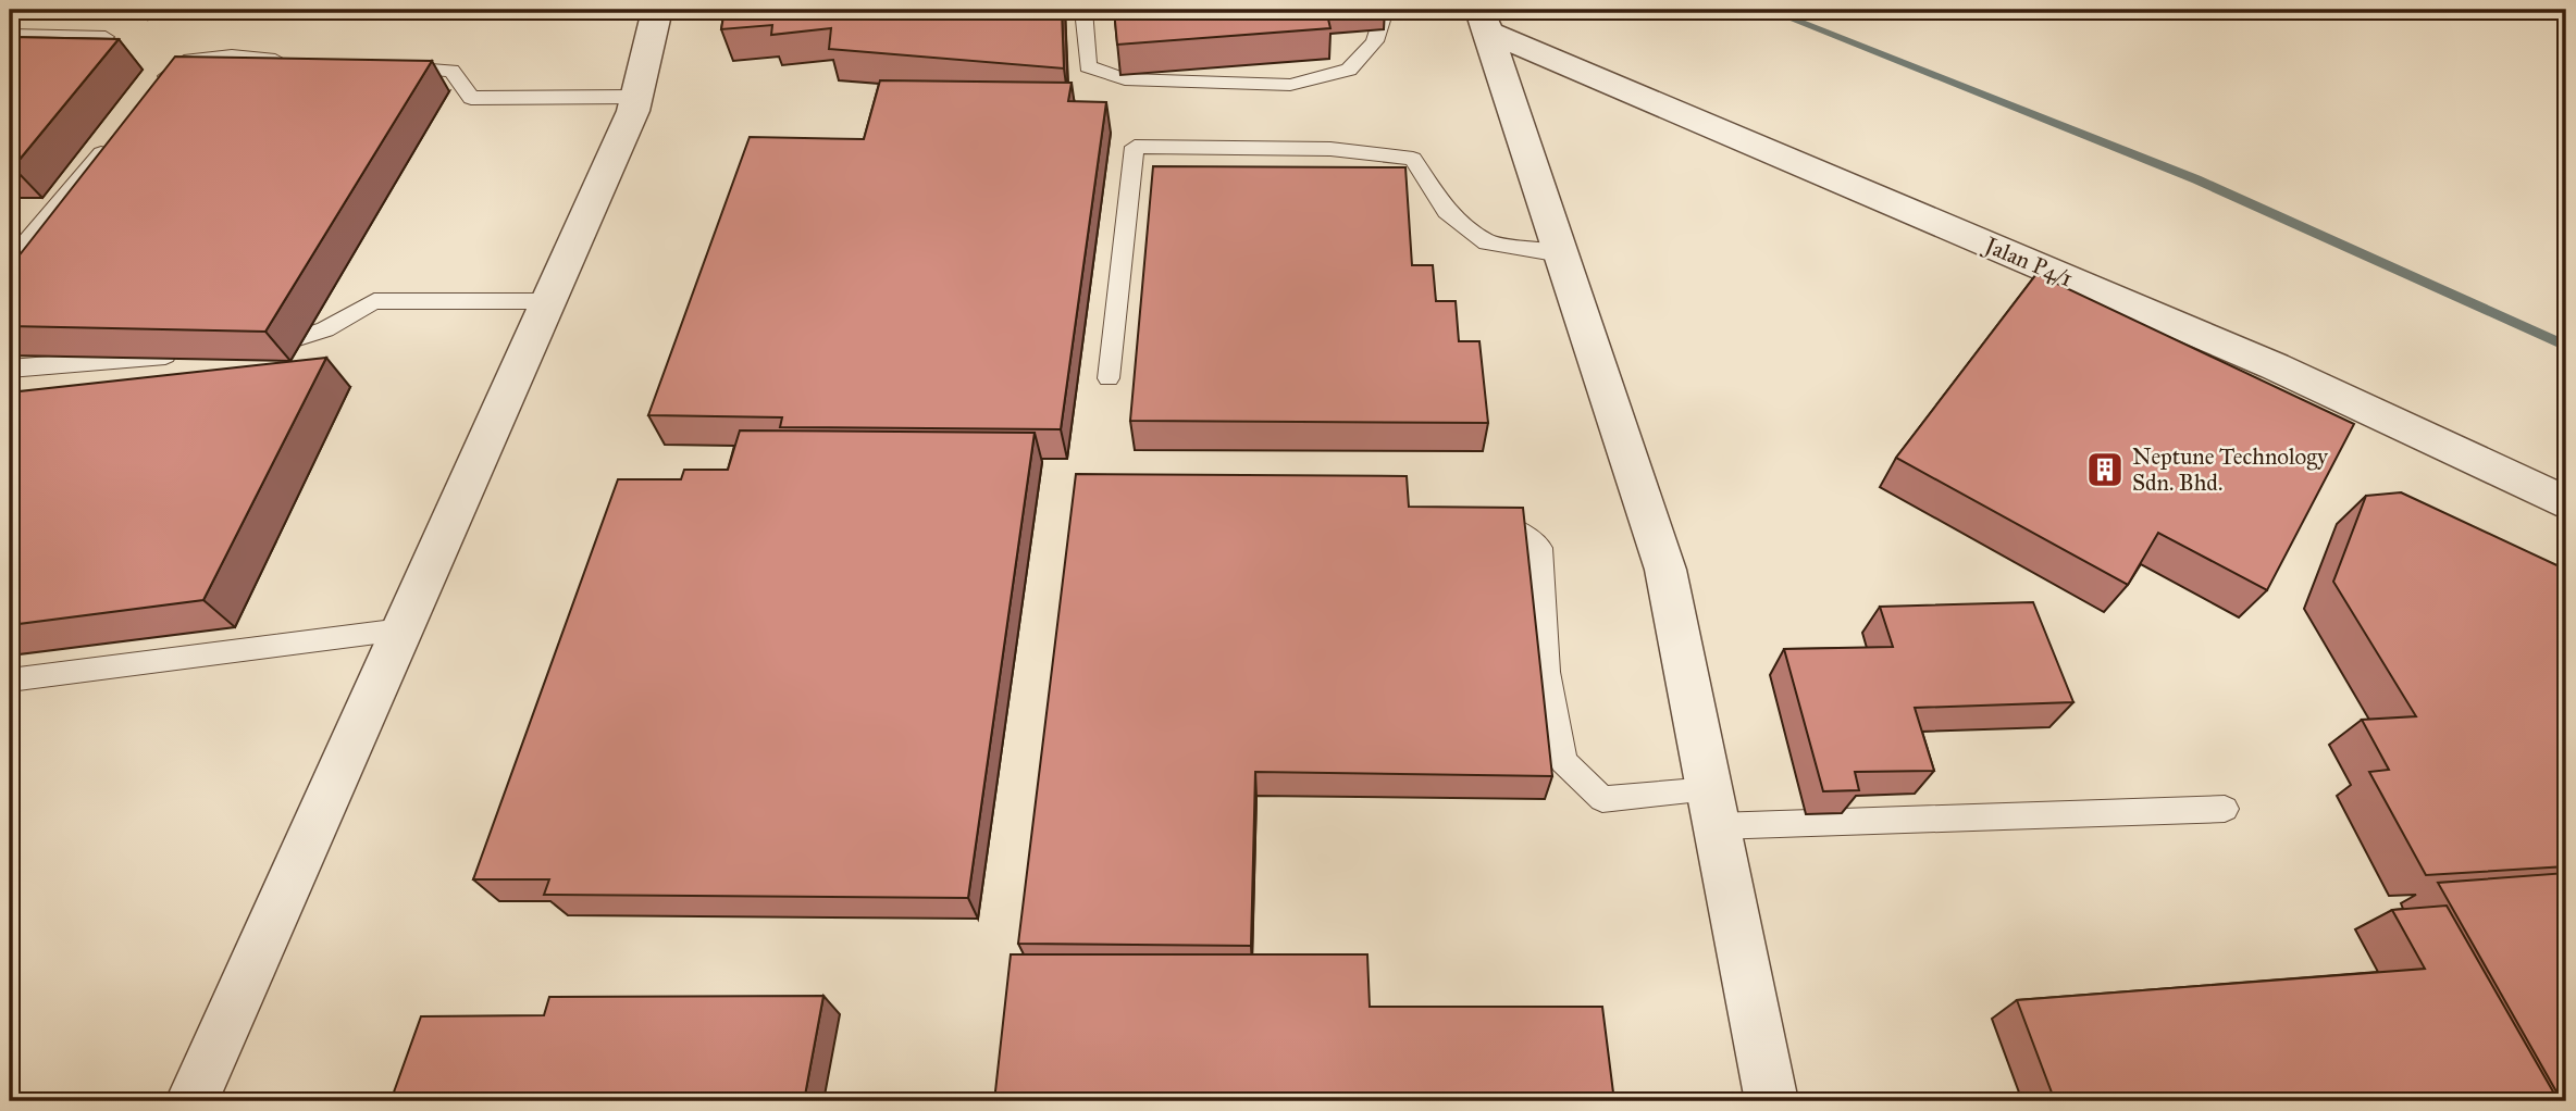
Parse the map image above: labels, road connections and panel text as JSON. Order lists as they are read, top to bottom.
{
  "streets": {
    "street": ["Jalan P4/1"]
  },
  "places": {
    "building": ["Neptune Technology Sdn. Bhd."]
  }
}
